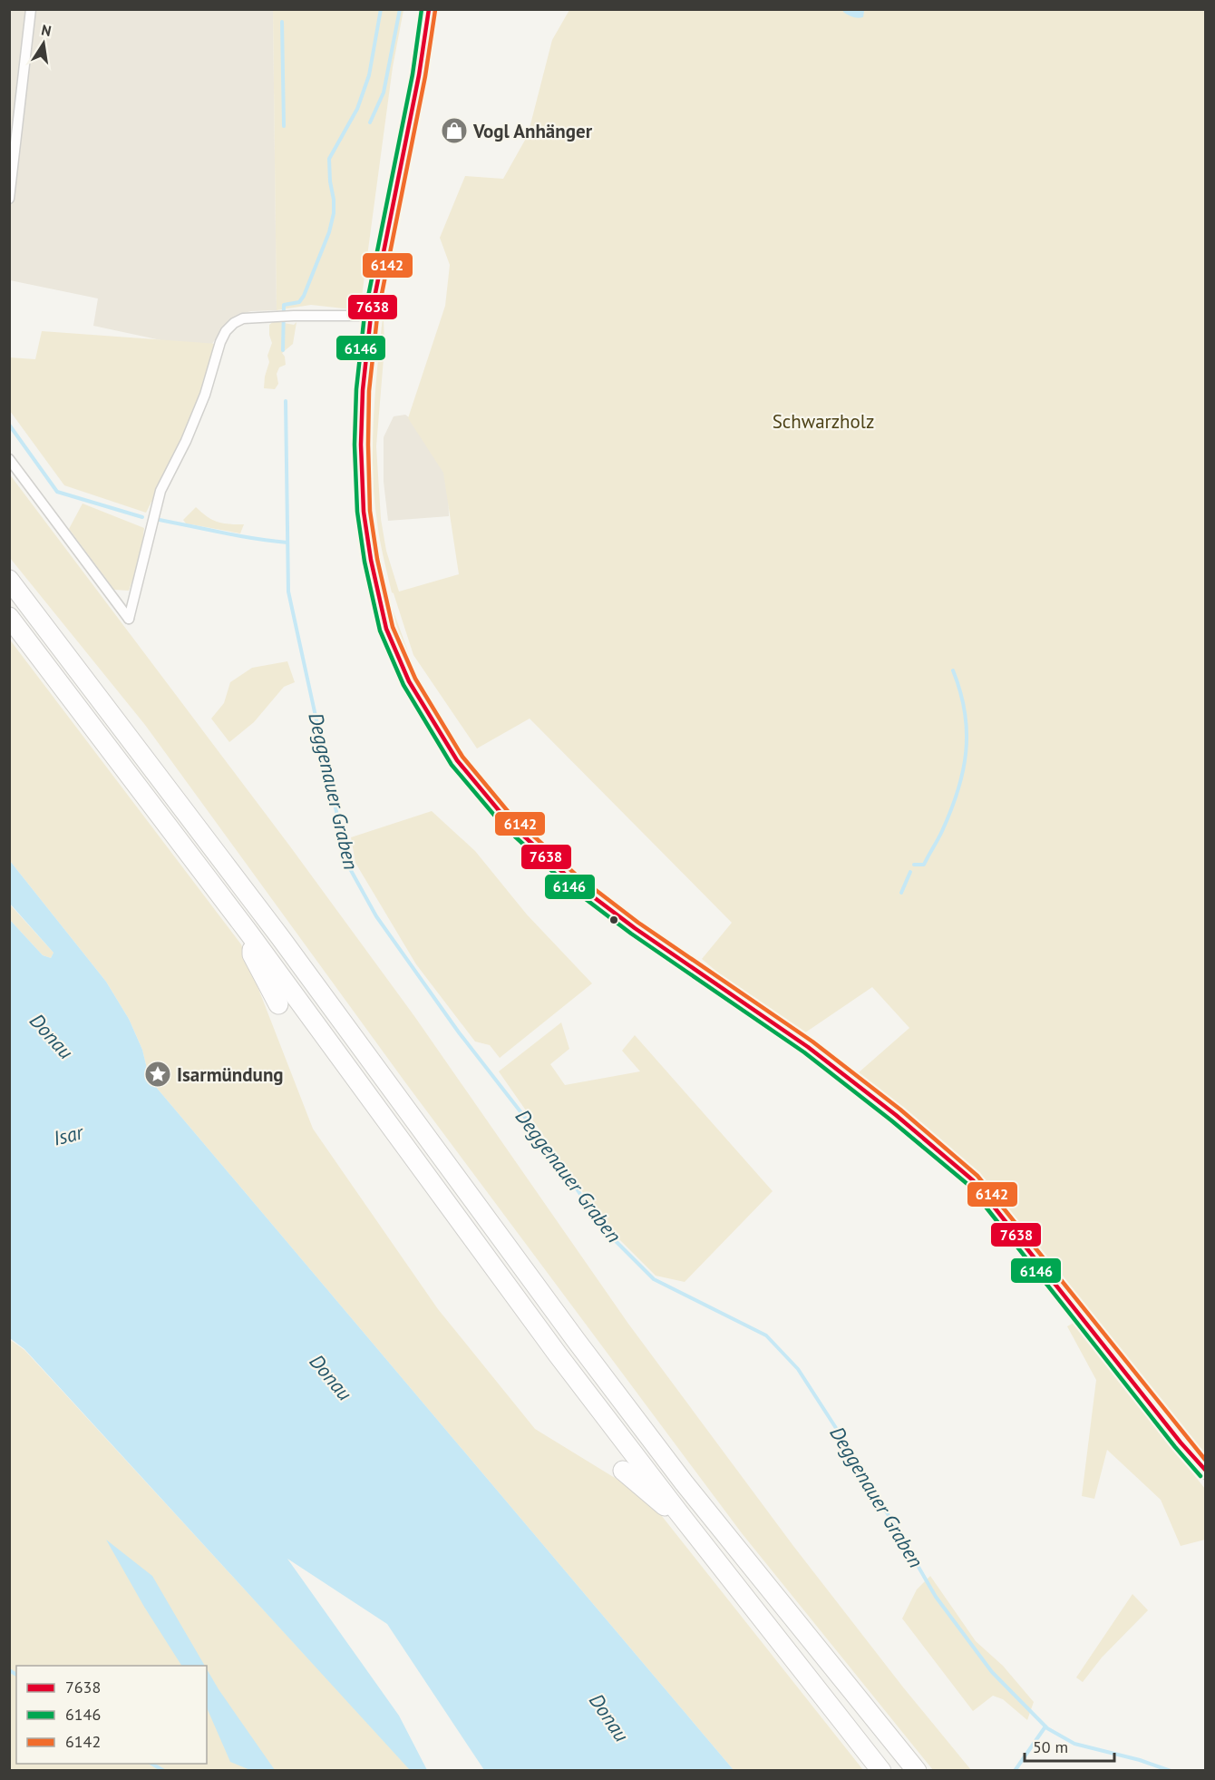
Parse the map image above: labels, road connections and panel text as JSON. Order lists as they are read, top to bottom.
{
  "water": ["Deggenauer Graben", "Donau", "Isar"],
  "parks": ["Schwarzholz"],
  "places": {
    "shop": ["Vogl Anhänger"],
    "place": ["Isarmündung"]
  },
  "lines": ["transit line 7638", "transit line 6146", "transit line 6142"],
  "legend": ["7638", "6146", "6142"],
  "scale_bar": "50 m",
  "north": "top"
}
